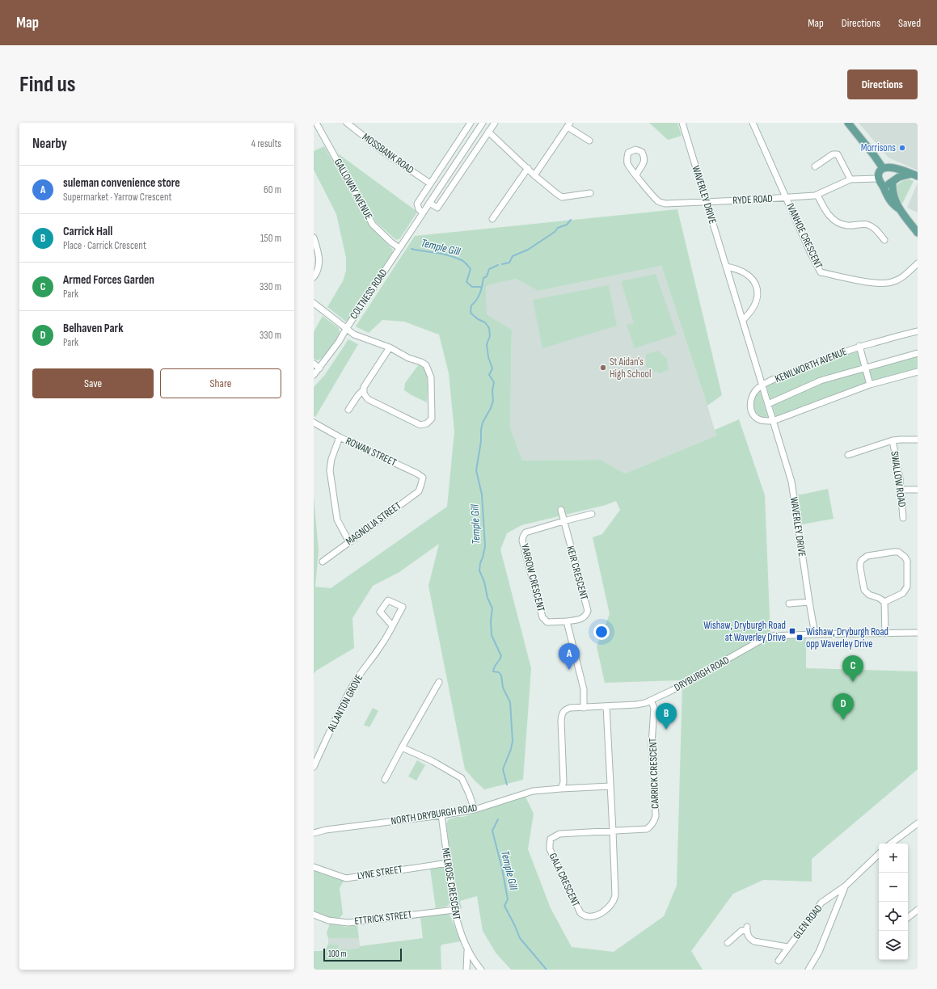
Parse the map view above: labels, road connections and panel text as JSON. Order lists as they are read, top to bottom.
{
  "streets": {
    "street": [
      "MOSSBANK ROAD",
      "GALLOWAY AVENUE",
      "WAVERLEY DRIVE",
      "RYDE ROAD",
      "IVANHOE CRESCENT",
      "COLTNESS ROAD",
      "KENILWORTH AVENUE",
      "ROWAN STREET",
      "SWALLOW ROAD",
      "MAGNOLIA STREET",
      "KEIR CRESCENT",
      "YARROW CRESCENT",
      "DRYBURGH ROAD",
      "ALLANTON GROVE",
      "CARRICK CRESCENT",
      "NORTH DRYBURGH ROAD",
      "LYNE STREET",
      "GALA CRESCENT",
      "MELROSE CRESCENT",
      "ETTRICK STREET",
      "GLEN ROAD"
    ]
  },
  "crossings": [
    ["GALLOWAY AVENUE", "COLTNESS ROAD"],
    ["WAVERLEY DRIVE", "RYDE ROAD"],
    ["WAVERLEY DRIVE", "KENILWORTH AVENUE"],
    ["WAVERLEY DRIVE", "DRYBURGH ROAD"],
    ["RYDE ROAD", "IVANHOE CRESCENT"],
    ["ROWAN STREET", "MAGNOLIA STREET"],
    ["KEIR CRESCENT", "YARROW CRESCENT"],
    ["DRYBURGH ROAD", "CARRICK CRESCENT"],
    ["DRYBURGH ROAD", "NORTH DRYBURGH ROAD"],
    ["DRYBURGH ROAD", "GALA CRESCENT"],
    ["CARRICK CRESCENT", "GALA CRESCENT"],
    ["NORTH DRYBURGH ROAD", "GALA CRESCENT"],
    ["NORTH DRYBURGH ROAD", "MELROSE CRESCENT"],
    ["LYNE STREET", "MELROSE CRESCENT"],
    ["MELROSE CRESCENT", "ETTRICK STREET"]
  ],
  "water": ["Temple Gill"],
  "places": {
    "other": ["Morrisons", "St Aidan's High School"],
    "transit": ["Wishaw, Dryburgh Road at Waverley Drive", "Wishaw, Dryburgh Road opp Waverley Drive"]
  },
  "scale_bar": "100 m",
  "page": {
    "header": "Map",
    "nav": ["Map", "Directions", "Saved"],
    "buttons": [
      "Directions",
      ["Save", "Share"]
    ],
    "title": "Find us",
    "heading": ["Nearby", "4 results"],
    "list": [
      {
        "mark": "A",
        "name": "suleman convenience store",
        "note": "Supermarket · Yarrow Crescent",
        "value": "60 m"
      },
      {
        "mark": "B",
        "name": "Carrick Hall",
        "note": "Place · Carrick Crescent",
        "value": "150 m"
      },
      {
        "mark": "C",
        "name": "Armed Forces Garden",
        "note": "Park",
        "value": "330 m"
      },
      {
        "mark": "D",
        "name": "Belhaven Park",
        "note": "Park",
        "value": "330 m"
      }
    ],
    "pins": [
      "A",
      "C",
      "D",
      "B"
    ],
    "map_buttons": ["+", "−"],
    "scale": "100 m"
  }
}
